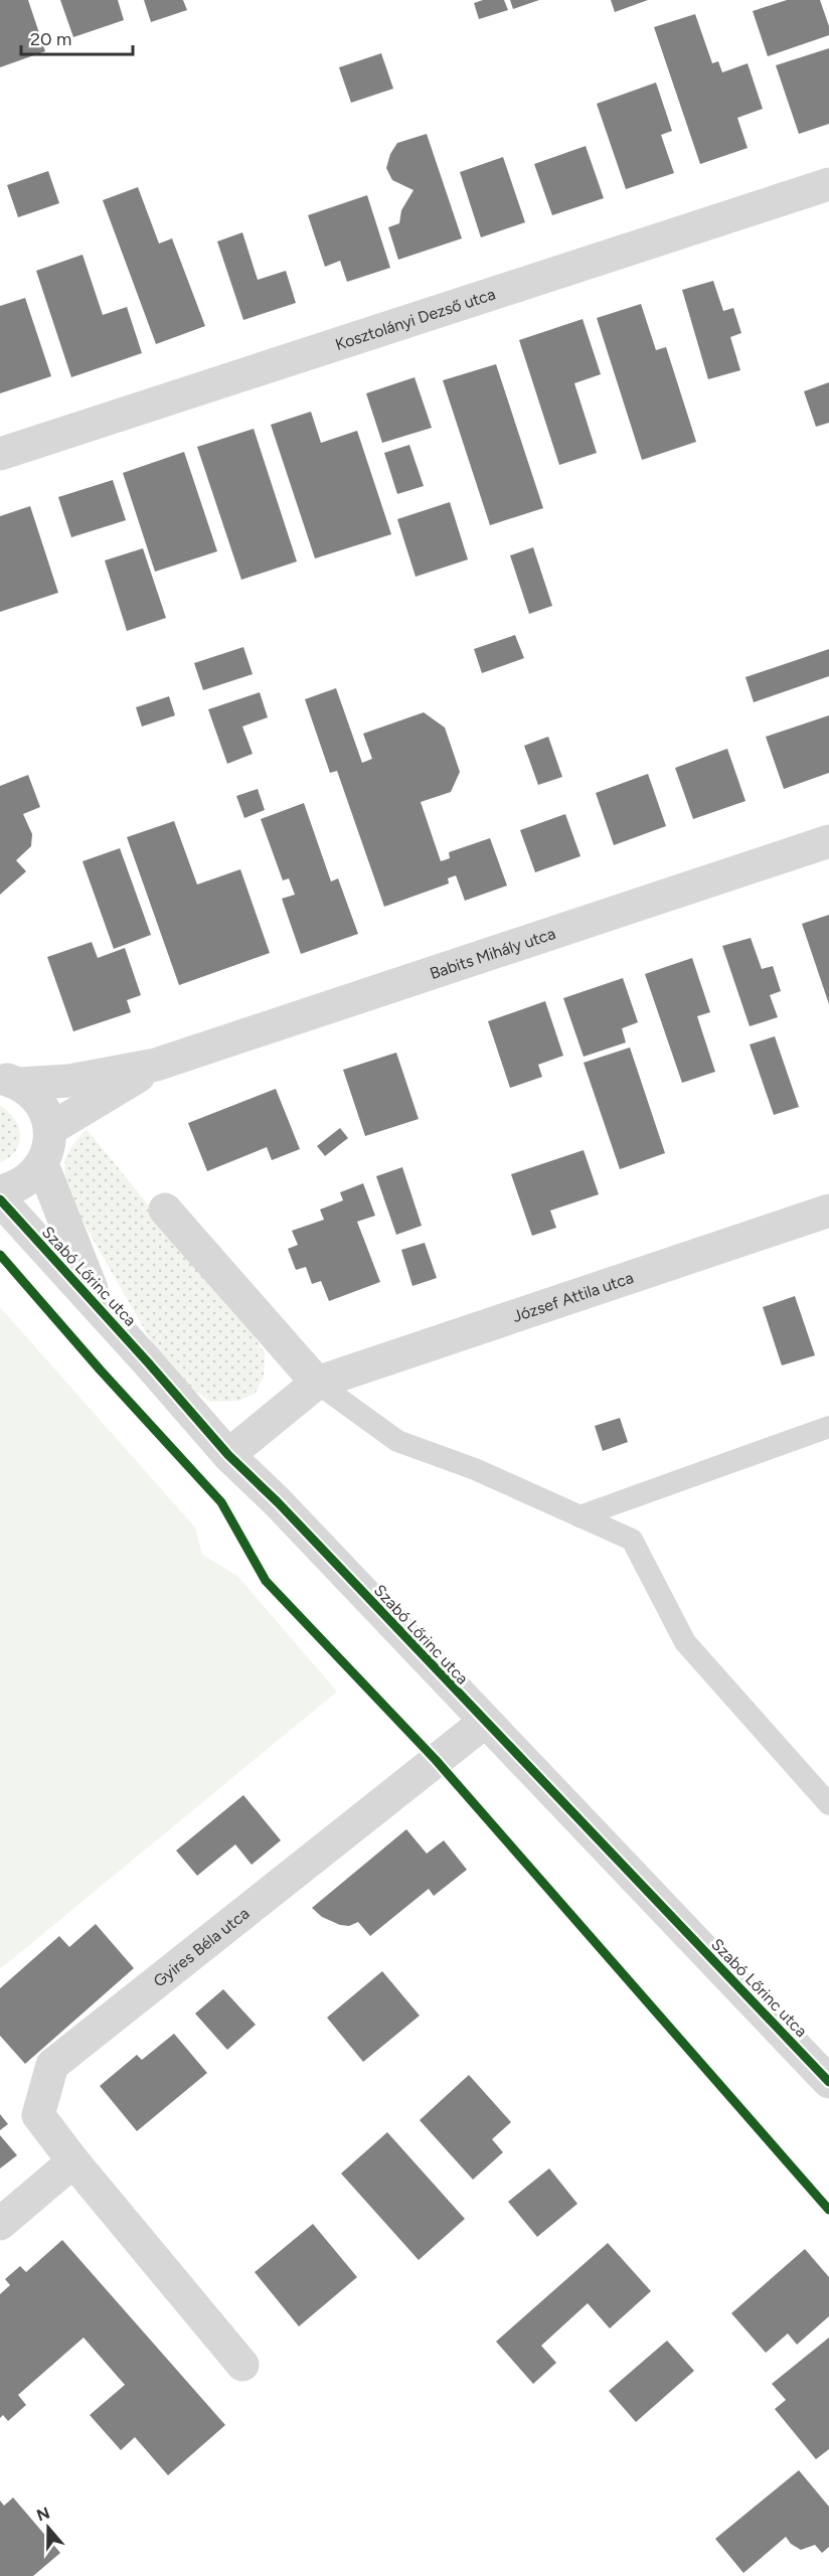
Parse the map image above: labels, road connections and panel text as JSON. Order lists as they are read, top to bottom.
{
  "streets": {
    "street": [
      "Kosztolányi Dezső utca",
      "Babits Mihály utca",
      "Szabó Lőrinc utca",
      "József Attila utca",
      "Gyires Béla utca"
    ]
  },
  "crossings": [
    ["Szabó Lőrinc utca", "Gyires Béla utca"]
  ],
  "scale_bar": "20 m",
  "north": "top"
}
